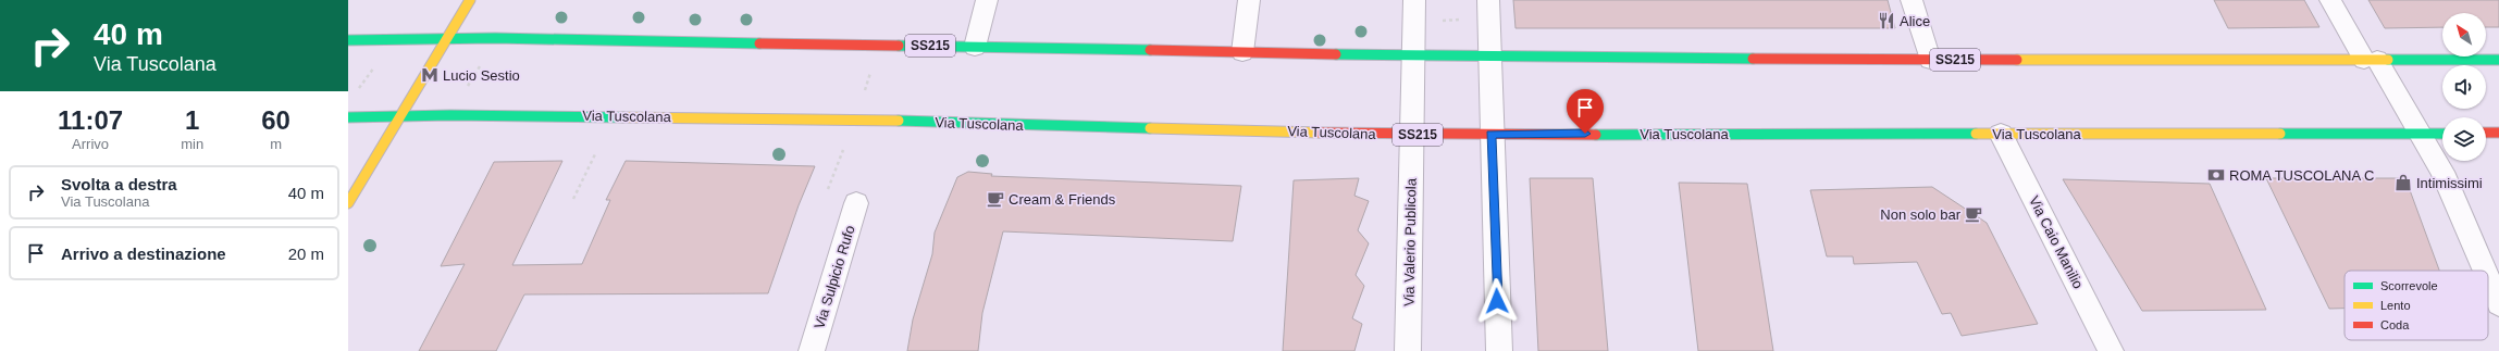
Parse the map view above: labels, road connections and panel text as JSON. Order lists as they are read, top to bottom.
{
  "streets": {
    "main road": ["SS215", "Via Tuscolana"],
    "street": ["Via Valerio Publicola", "Via Caio Manilio", "Via Sulpicio Rufo"]
  },
  "crossings": [
    ["SS215", "Via Valerio Publicola"],
    ["Via Tuscolana", "Via Valerio Publicola"],
    ["Via Tuscolana", "Via Caio Manilio"]
  ],
  "places": {
    "restaurant": ["Alice"],
    "metro station": ["Lucio Sestio"],
    "bank": ["ROMA TUSCOLANA C"],
    "shop": ["Intimissimi"],
    "cafe": ["Cream & Friends", "Non solo bar"]
  },
  "legend": ["Scorrevole", "Lento", "Coda"],
  "north": "top left",
  "page": {
    "turn": ["40 m", "Via Tuscolana"],
    "eta": [
      "11:07",
      "Arrivo",
      "1",
      "min",
      "60",
      "m"
    ],
    "list": [
      {
        "name": "Svolta a destra",
        "note": "Via Tuscolana",
        "value": "40 m"
      },
      {
        "name": "Arrivo a destinazione",
        "value": "20 m"
      }
    ]
  }
}
